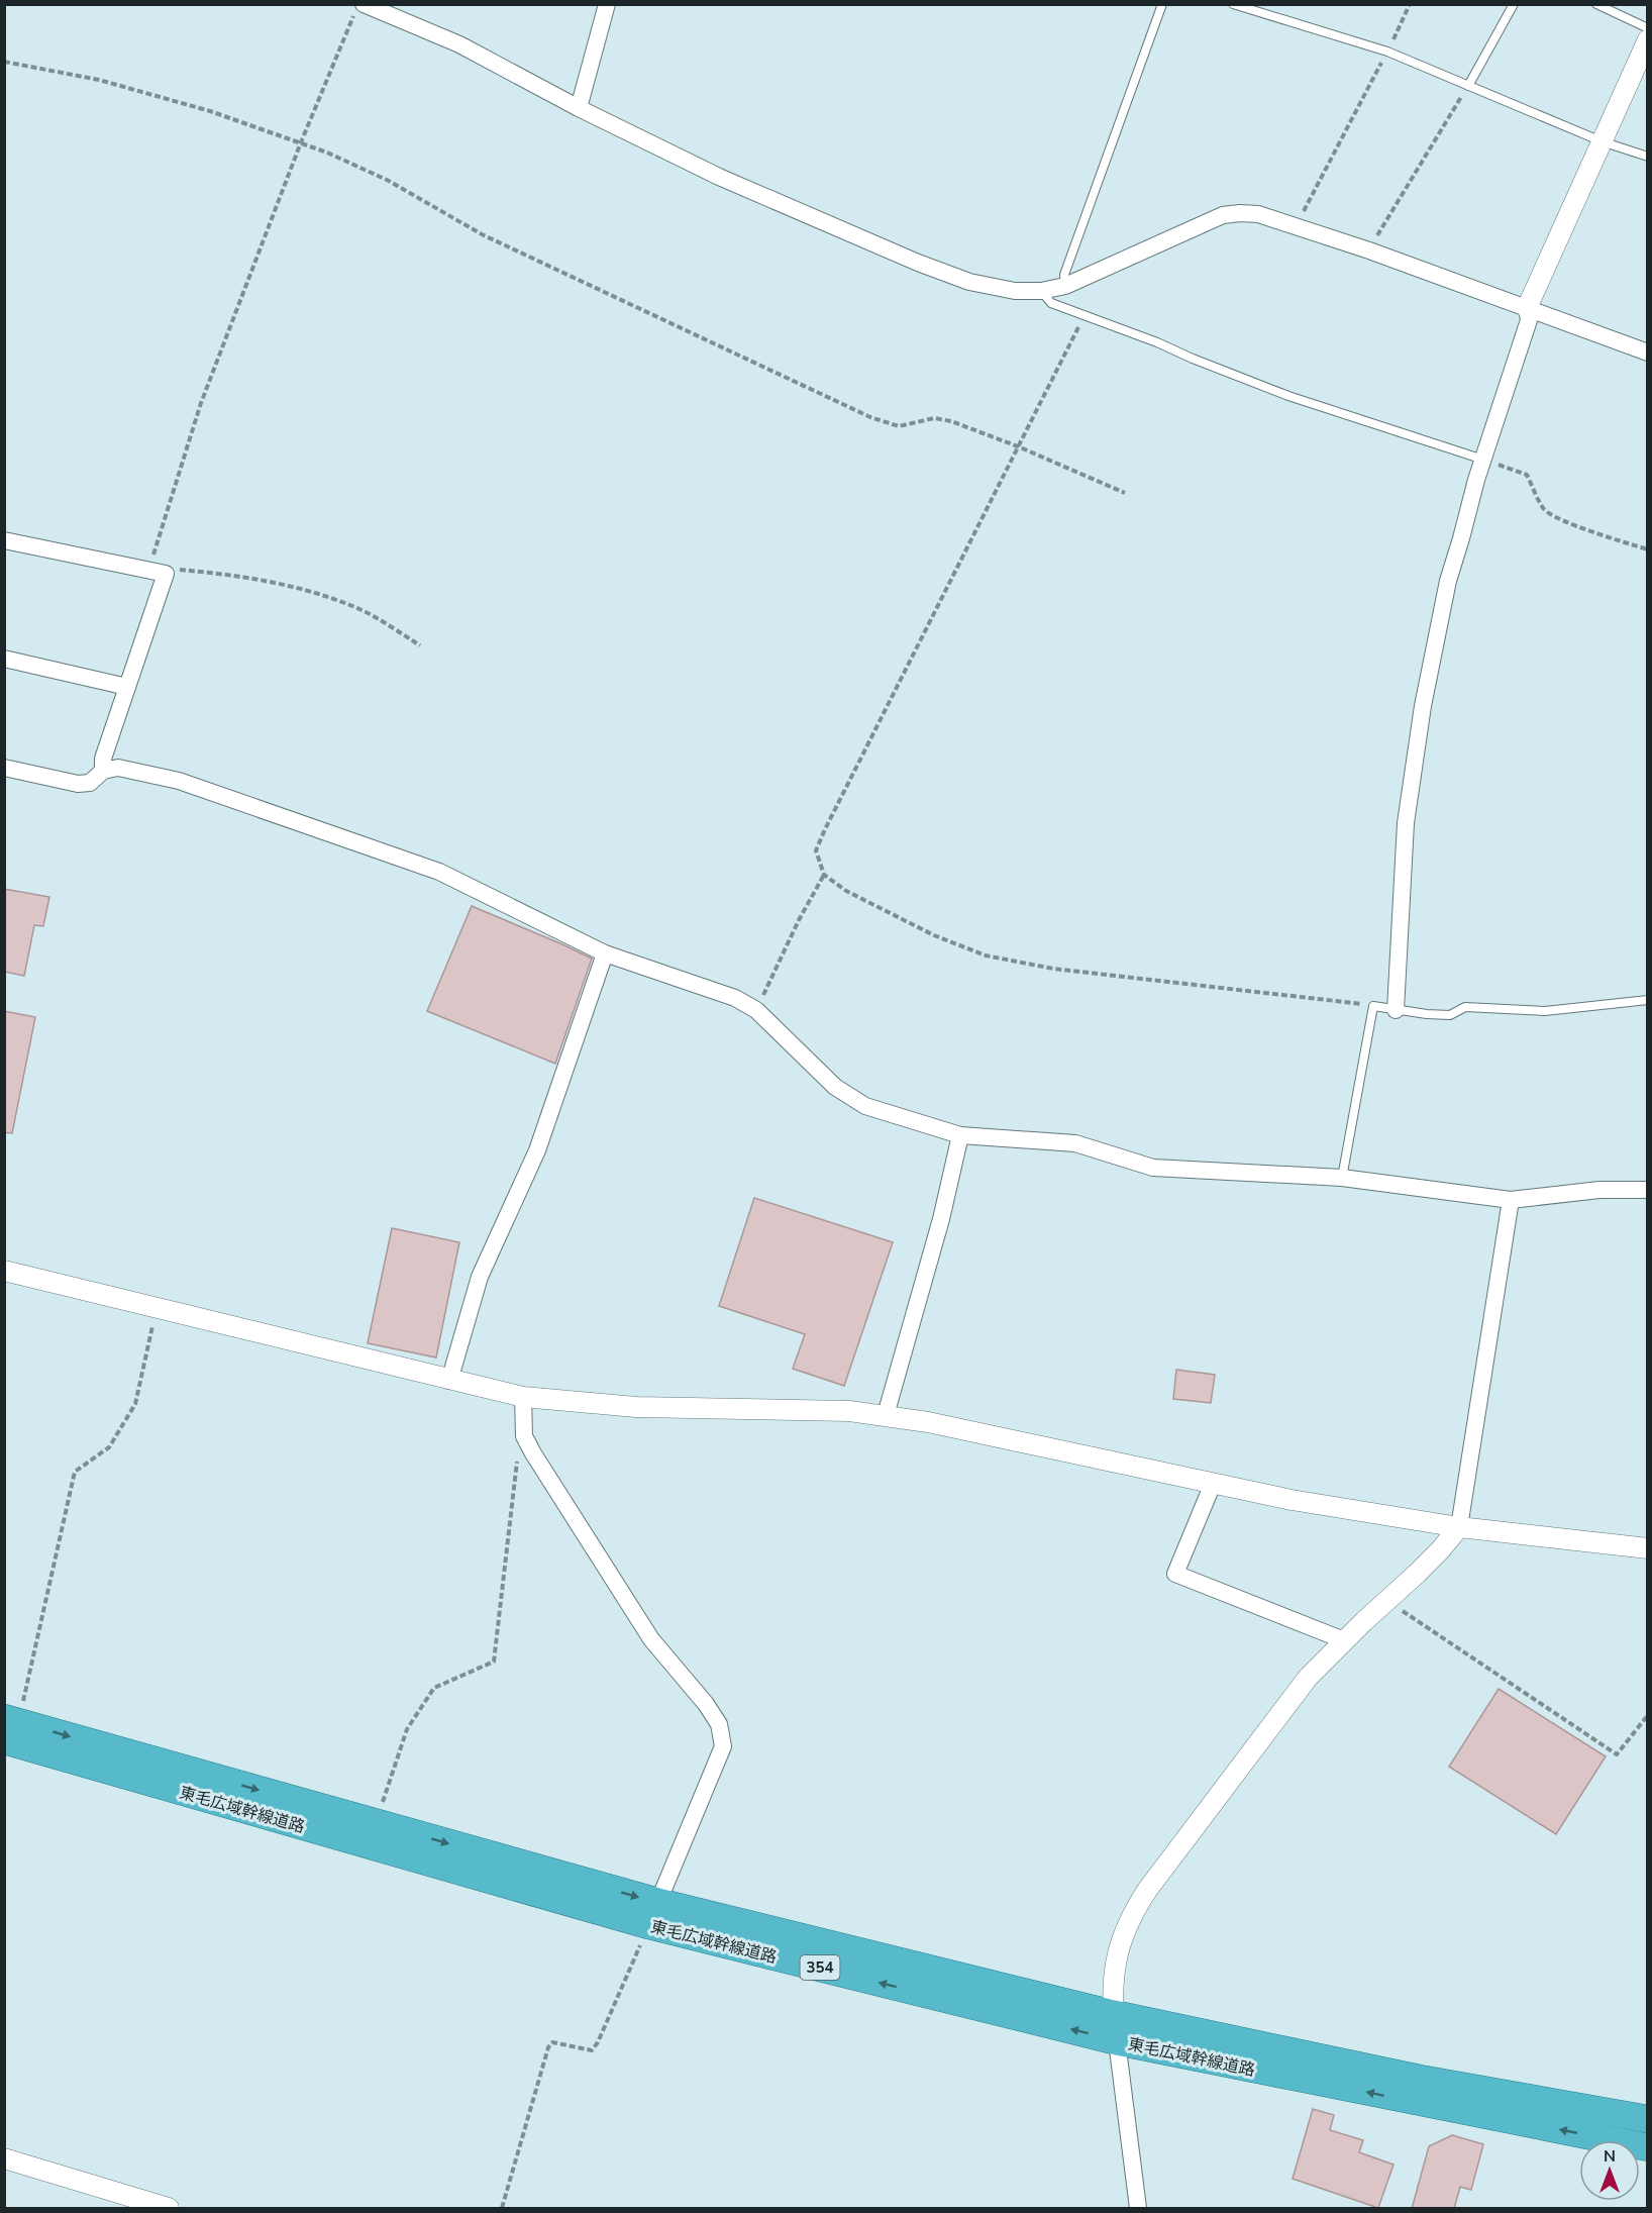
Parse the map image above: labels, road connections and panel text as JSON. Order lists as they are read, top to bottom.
{
  "streets": {
    "highway": ["東毛広域幹線道路", "354"]
  },
  "north": "top"
}
